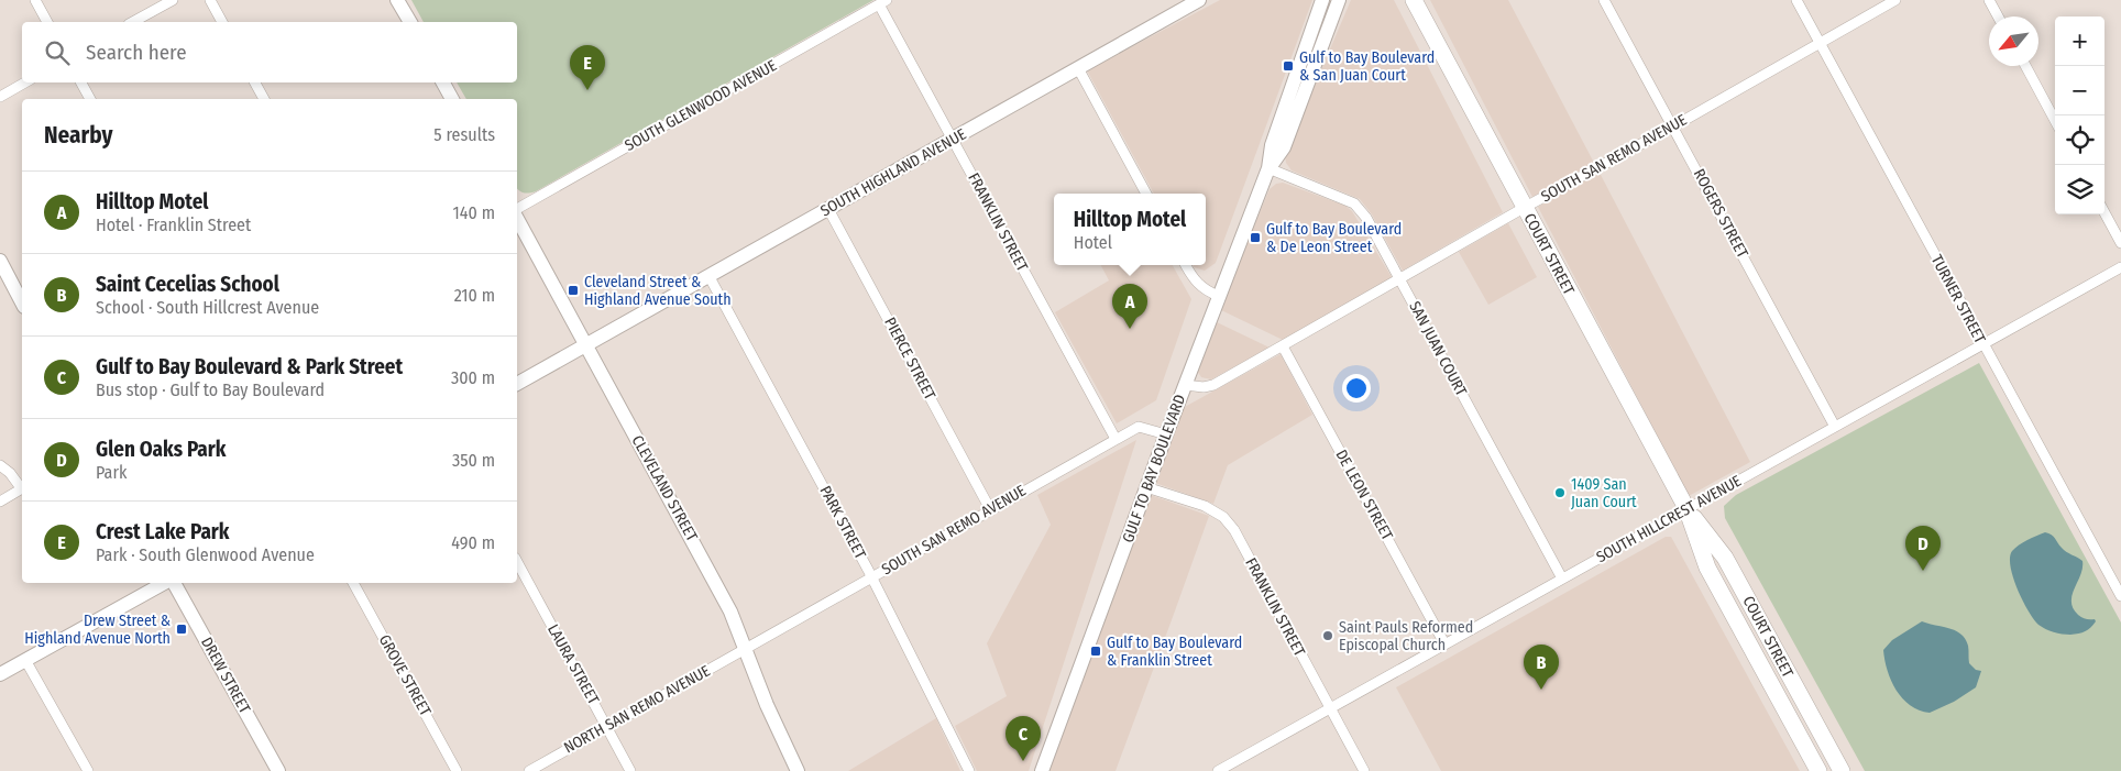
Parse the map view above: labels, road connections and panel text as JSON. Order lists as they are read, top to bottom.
{
  "streets": {
    "main road": ["COURT STREET"],
    "street": [
      "SOUTH GLENWOOD AVENUE",
      "SOUTH SAN REMO AVENUE",
      "SOUTH HIGHLAND AVENUE",
      "ROGERS STREET",
      "FRANKLIN STREET",
      "TURNER STREET",
      "SAN JUAN COURT",
      "PIERCE STREET",
      "GULF TO BAY BOULEVARD",
      "CLEVELAND STREET",
      "DE LEON STREET",
      "SOUTH HILLCREST AVENUE",
      "PARK STREET",
      "LAURA STREET",
      "DREW STREET",
      "GROVE STREET",
      "NORTH SAN REMO AVENUE"
    ]
  },
  "crossings": [
    ["SOUTH GLENWOOD AVENUE", "FRANKLIN STREET"],
    ["SOUTH SAN REMO AVENUE", "ROGERS STREET"],
    ["SOUTH SAN REMO AVENUE", "FRANKLIN STREET"],
    ["SOUTH SAN REMO AVENUE", "COURT STREET"],
    ["SOUTH SAN REMO AVENUE", "TURNER STREET"],
    ["SOUTH SAN REMO AVENUE", "SAN JUAN COURT"],
    ["SOUTH SAN REMO AVENUE", "PIERCE STREET"],
    ["SOUTH SAN REMO AVENUE", "GULF TO BAY BOULEVARD"],
    ["SOUTH SAN REMO AVENUE", "CLEVELAND STREET"],
    ["SOUTH SAN REMO AVENUE", "DE LEON STREET"],
    ["SOUTH SAN REMO AVENUE", "PARK STREET"],
    ["SOUTH SAN REMO AVENUE", "NORTH SAN REMO AVENUE"],
    ["SOUTH HIGHLAND AVENUE", "FRANKLIN STREET"],
    ["SOUTH HIGHLAND AVENUE", "PIERCE STREET"],
    ["SOUTH HIGHLAND AVENUE", "CLEVELAND STREET"],
    ["SOUTH HIGHLAND AVENUE", "PARK STREET"],
    ["ROGERS STREET", "SOUTH HILLCREST AVENUE"],
    ["FRANKLIN STREET", "GULF TO BAY BOULEVARD"],
    ["FRANKLIN STREET", "SOUTH HILLCREST AVENUE"],
    ["COURT STREET", "SOUTH HILLCREST AVENUE"],
    ["TURNER STREET", "SOUTH HILLCREST AVENUE"],
    ["SAN JUAN COURT", "GULF TO BAY BOULEVARD"],
    ["SAN JUAN COURT", "SOUTH HILLCREST AVENUE"],
    ["CLEVELAND STREET", "NORTH SAN REMO AVENUE"],
    ["DE LEON STREET", "SOUTH HILLCREST AVENUE"],
    ["LAURA STREET", "NORTH SAN REMO AVENUE"]
  ],
  "places": {
    "transit": [
      "Gulf to Bay Boulevard & San Juan Court",
      "Gulf to Bay Boulevard & De Leon Street",
      "Cleveland Street & Highland Avenue South",
      "Drew Street & Highland Avenue North",
      "Gulf to Bay Boulevard & Franklin Street"
    ],
    "other": ["1409 San Juan Court", "Saint Pauls Reformed Episcopal Church"]
  },
  "north": "bottom left",
  "page": {
    "map_buttons": ["+", "−"],
    "search": "Search here",
    "pins": [
      "E",
      "A",
      "D",
      "B",
      "C"
    ],
    "heading": ["Nearby", "5 results"],
    "list": [
      {
        "mark": "A",
        "name": "Hilltop Motel",
        "note": "Hotel · Franklin Street",
        "value": "140 m"
      },
      {
        "mark": "B",
        "name": "Saint Cecelias School",
        "note": "School · South Hillcrest Avenue",
        "value": "210 m"
      },
      {
        "mark": "C",
        "name": "Gulf to Bay Boulevard & Park Street",
        "note": "Bus stop · Gulf to Bay Boulevard",
        "value": "300 m"
      },
      {
        "mark": "D",
        "name": "Glen Oaks Park",
        "note": "Park",
        "value": "350 m"
      },
      {
        "mark": "E",
        "name": "Crest Lake Park",
        "note": "Park · South Glenwood Avenue",
        "value": "490 m"
      }
    ],
    "popup": ["Hilltop Motel", "Hotel"]
  }
}
